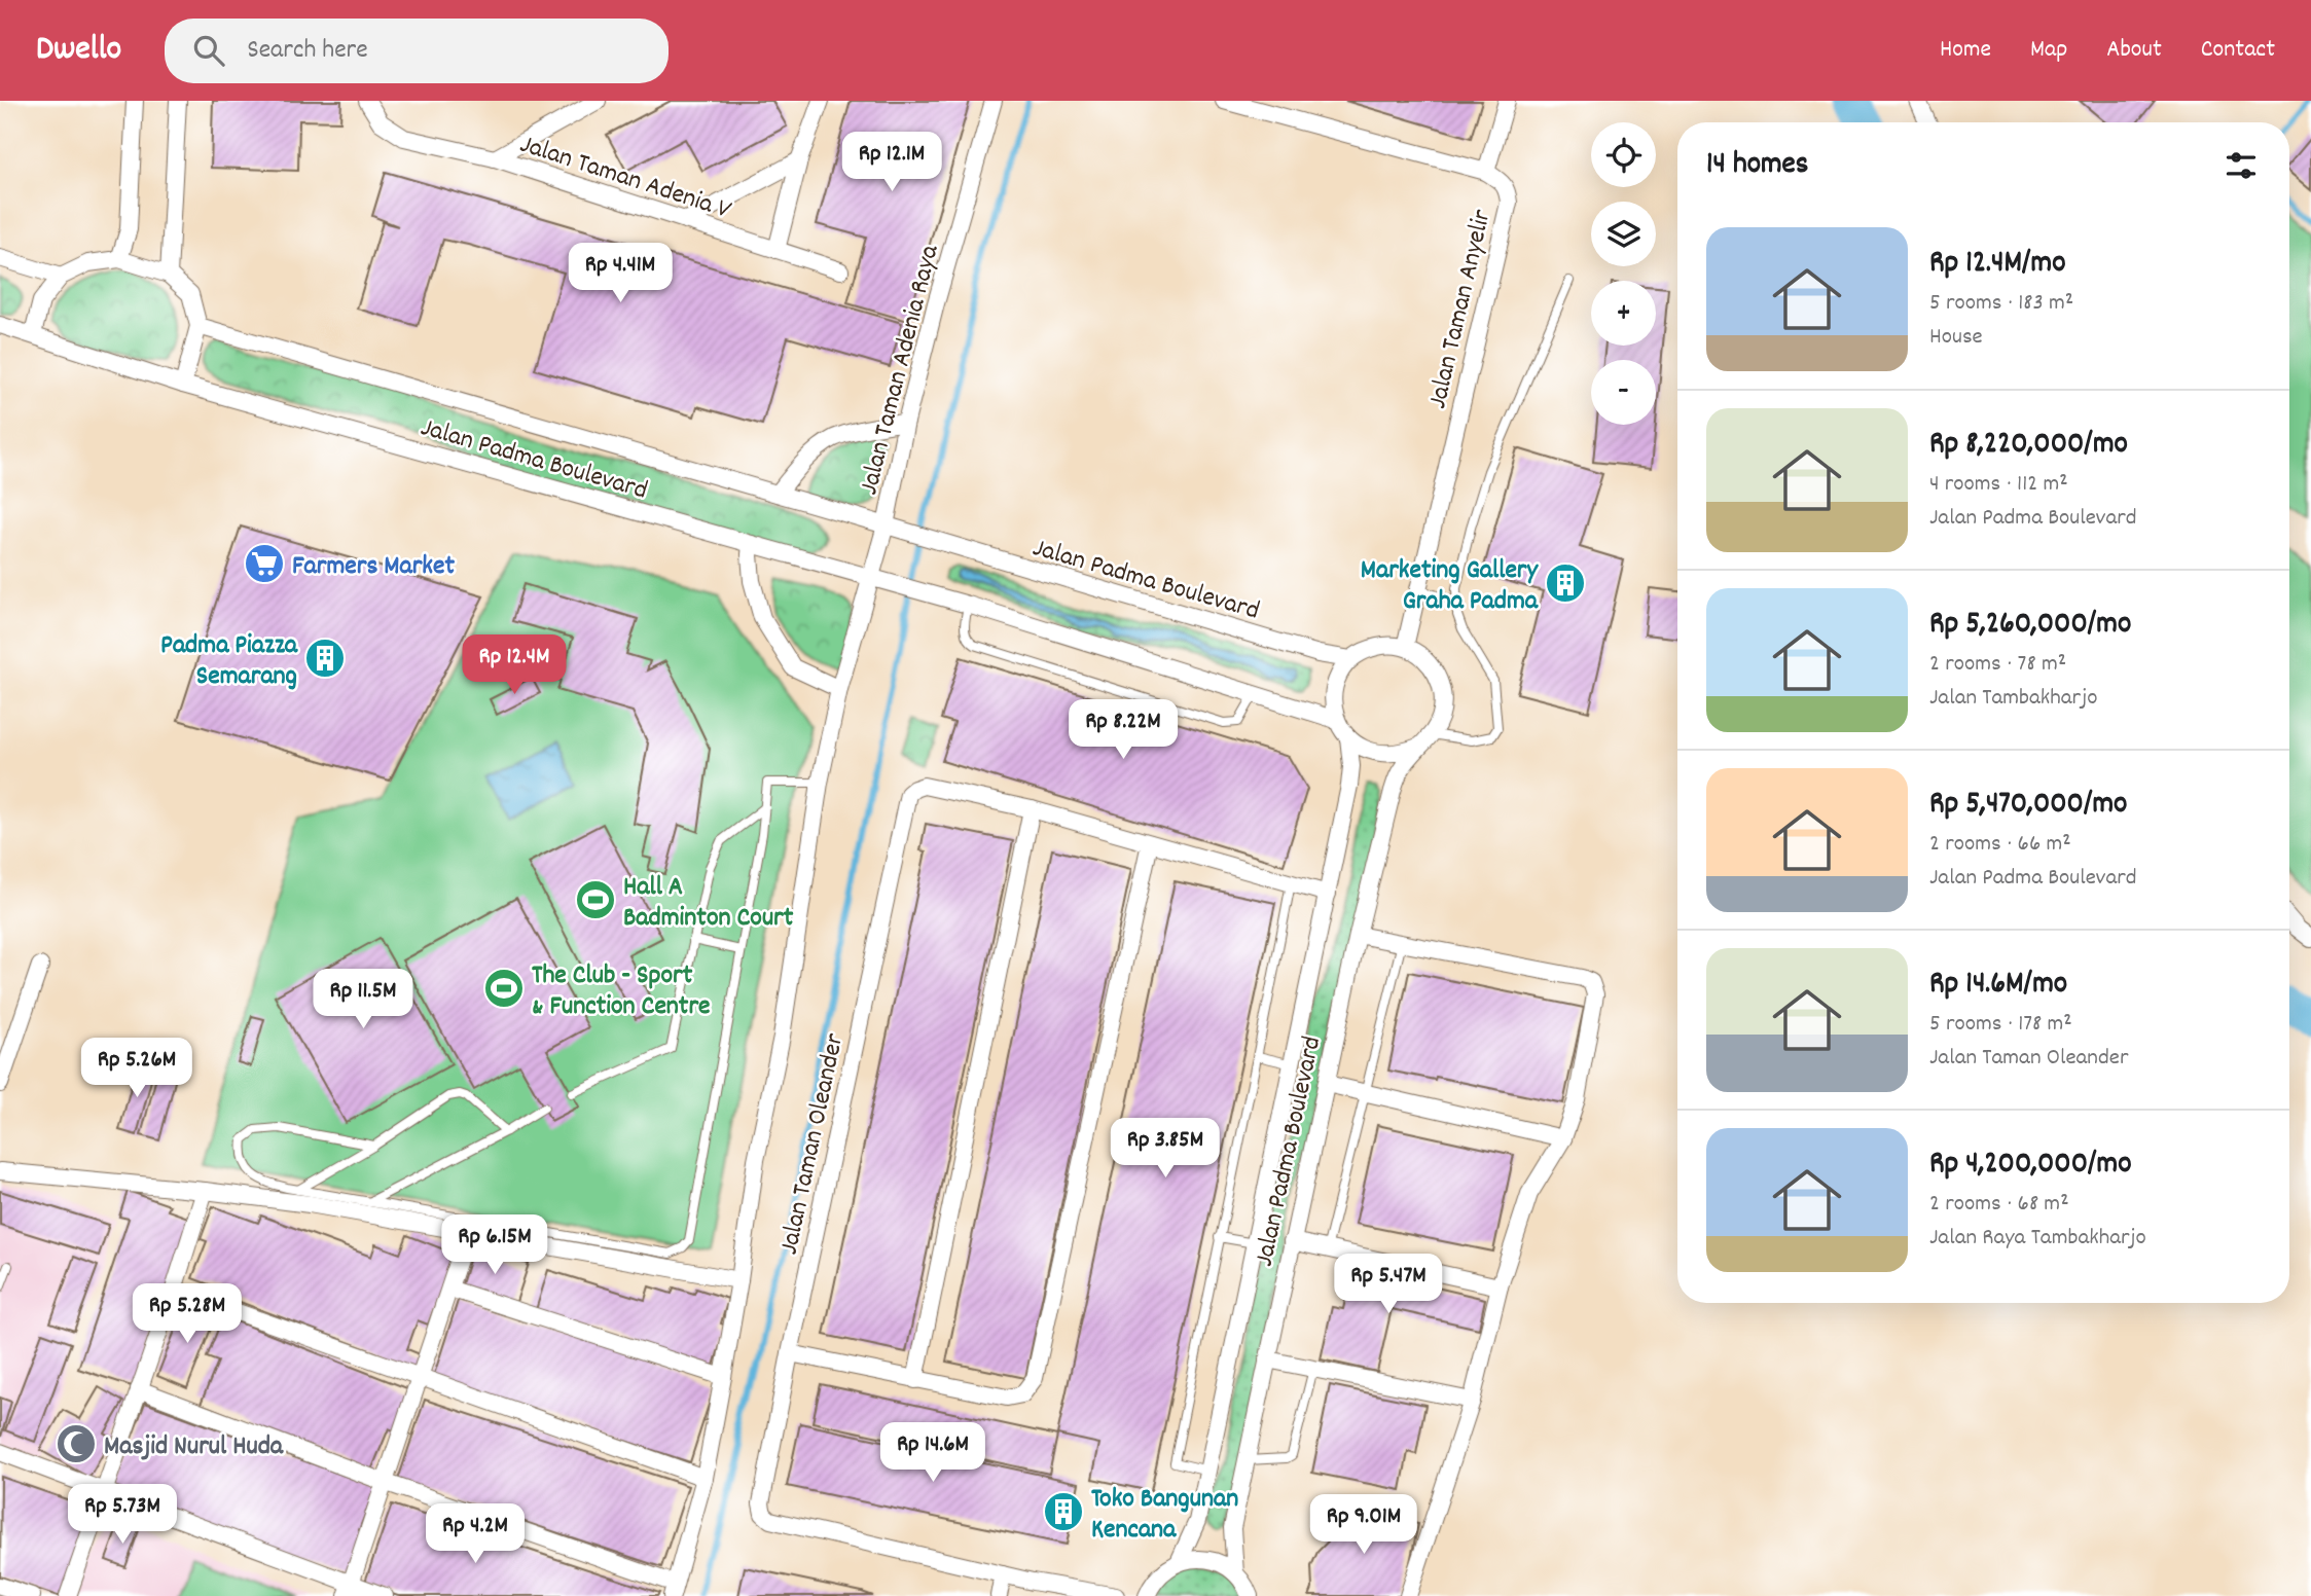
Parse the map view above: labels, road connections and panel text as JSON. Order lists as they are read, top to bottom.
{
  "streets": {
    "street": [
      "Jalan Taman Adenia V",
      "Jalan Taman Anyelir",
      "Jalan Taman Adenia Raya",
      "Jalan Padma Boulevard",
      "Jalan Taman Oleander"
    ]
  },
  "crossings": [
    ["Jalan Taman Anyelir", "Jalan Padma Boulevard"],
    ["Jalan Taman Adenia Raya", "Jalan Padma Boulevard"]
  ],
  "places": {
    "supermarket": ["Farmers Market"],
    "building": ["Marketing Gallery Graha Padma", "Padma Piazza Semarang", "Toko Bangunan Kencana"],
    "sports": ["Hall A Badminton Court", "The Club - Sport & Function Centre"],
    "mosque": ["Masjid Nurul Huda"]
  },
  "page": {
    "header": "Dwello",
    "search": "Search here",
    "nav": [
      "Home",
      "Map",
      "About",
      "Contact"
    ],
    "map_buttons": ["+", "−"],
    "heading": "14 homes",
    "price": [
      "Rp 12.1M",
      "Rp 4.41M",
      "Rp 12.4M",
      "Rp 8.22M",
      "Rp 11.5M",
      "Rp 5.26M",
      "Rp 3.85M",
      "Rp 6.15M",
      "Rp 5.47M",
      "Rp 5.28M",
      "Rp 14.6M",
      "Rp 5.73M",
      "Rp 9.01M",
      "Rp 4.2M"
    ],
    "list": [
      {
        "name": "Rp 12.4M/mo",
        "note": "5 rooms · 183 m² · House"
      },
      {
        "name": "Rp 8,220,000/mo",
        "note": "4 rooms · 112 m² · Jalan Padma Boulevard"
      },
      {
        "name": "Rp 5,260,000/mo",
        "note": "2 rooms · 78 m² · Jalan Tambakharjo"
      },
      {
        "name": "Rp 5,470,000/mo",
        "note": "2 rooms · 66 m² · Jalan Padma Boulevard"
      },
      {
        "name": "Rp 14.6M/mo",
        "note": "5 rooms · 178 m² · Jalan Taman Oleander"
      },
      {
        "name": "Rp 4,200,000/mo",
        "note": "2 rooms · 68 m² · Jalan Raya Tambakharjo"
      }
    ]
  }
}
